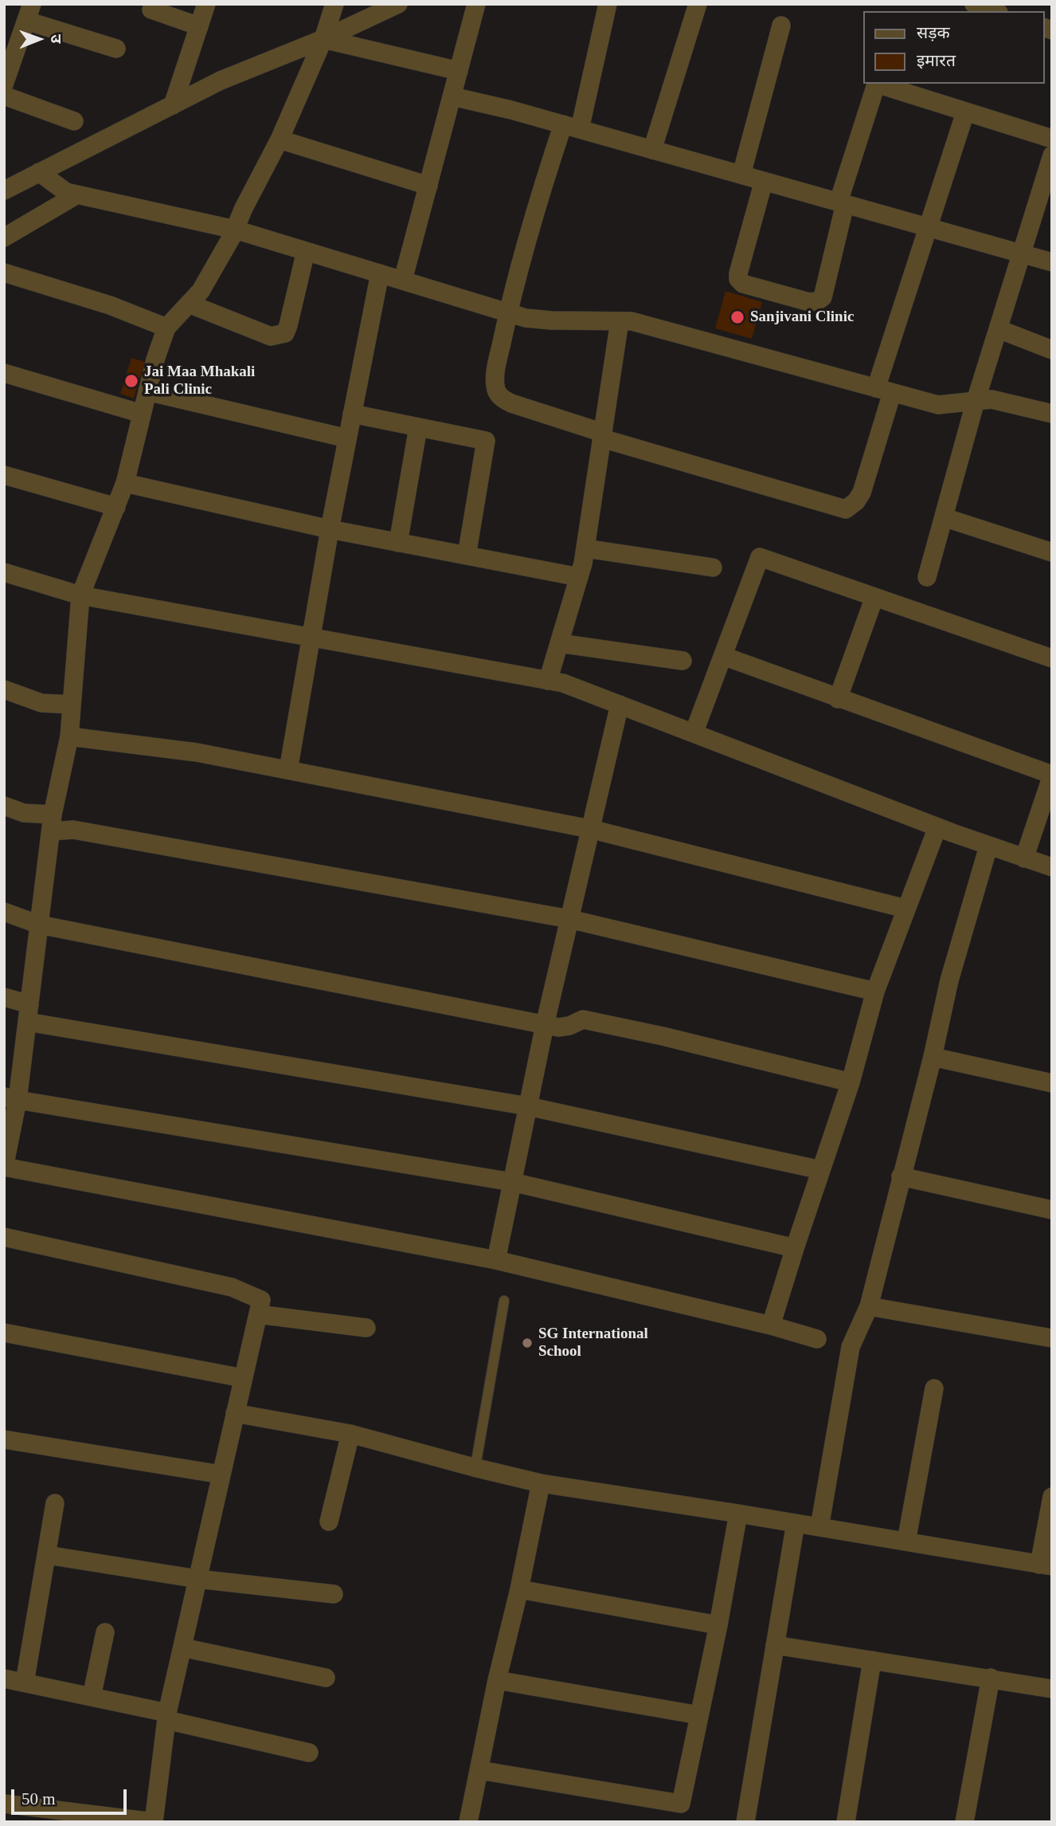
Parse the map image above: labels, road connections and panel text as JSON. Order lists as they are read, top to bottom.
{
  "places": ["Sanjivani Clinic", "Jai Maa Mhakali Pali Clinic", "SG International School"],
  "legend": ["सड़क", "इमारत"],
  "scale_bar": "50 m",
  "north": "right"
}
